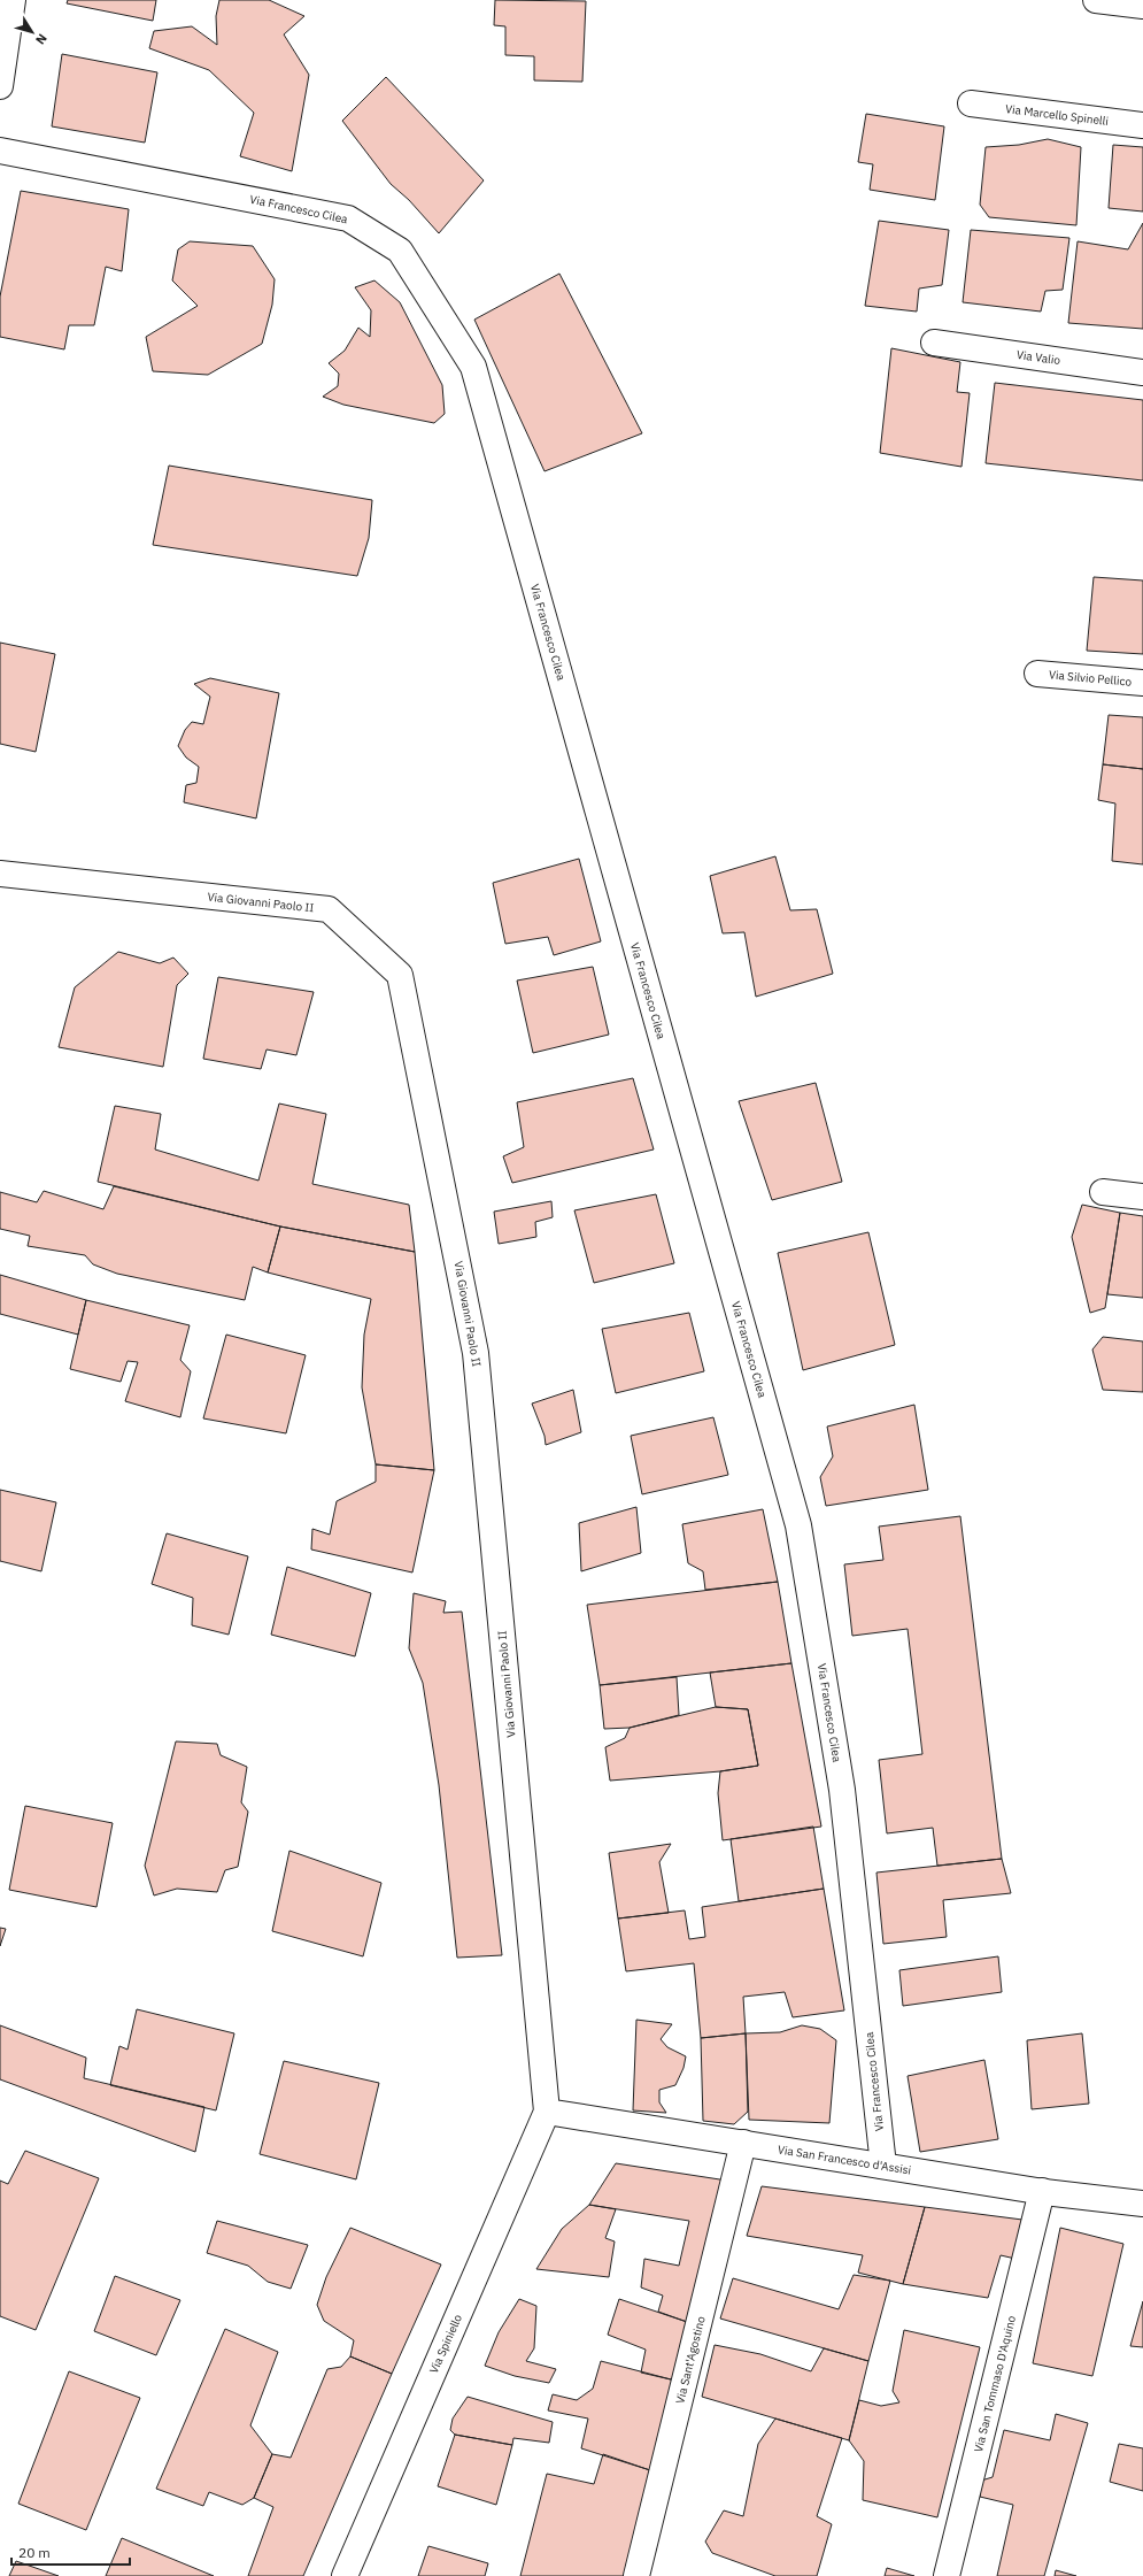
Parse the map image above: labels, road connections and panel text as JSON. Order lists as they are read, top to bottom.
{
  "streets": {
    "street": [
      "Via Marcello Spinelli",
      "Via Francesco Cilea",
      "Via Valio",
      "Via Silvio Pellico",
      "Via Giovanni Paolo II",
      "Via San Francesco d'Assisi",
      "Via Spiniello",
      "Via Sant'Agostino",
      "Via San Tommaso D'Aquino"
    ]
  },
  "crossings": [
    ["Via Francesco Cilea", "Via San Francesco d'Assisi"],
    ["Via Giovanni Paolo II", "Via San Francesco d'Assisi"],
    ["Via Giovanni Paolo II", "Via Spiniello"],
    ["Via San Francesco d'Assisi", "Via Spiniello"],
    ["Via San Francesco d'Assisi", "Via Sant'Agostino"],
    ["Via San Francesco d'Assisi", "Via San Tommaso D'Aquino"]
  ],
  "scale_bar": "20 m",
  "north": "bottom right"
}
